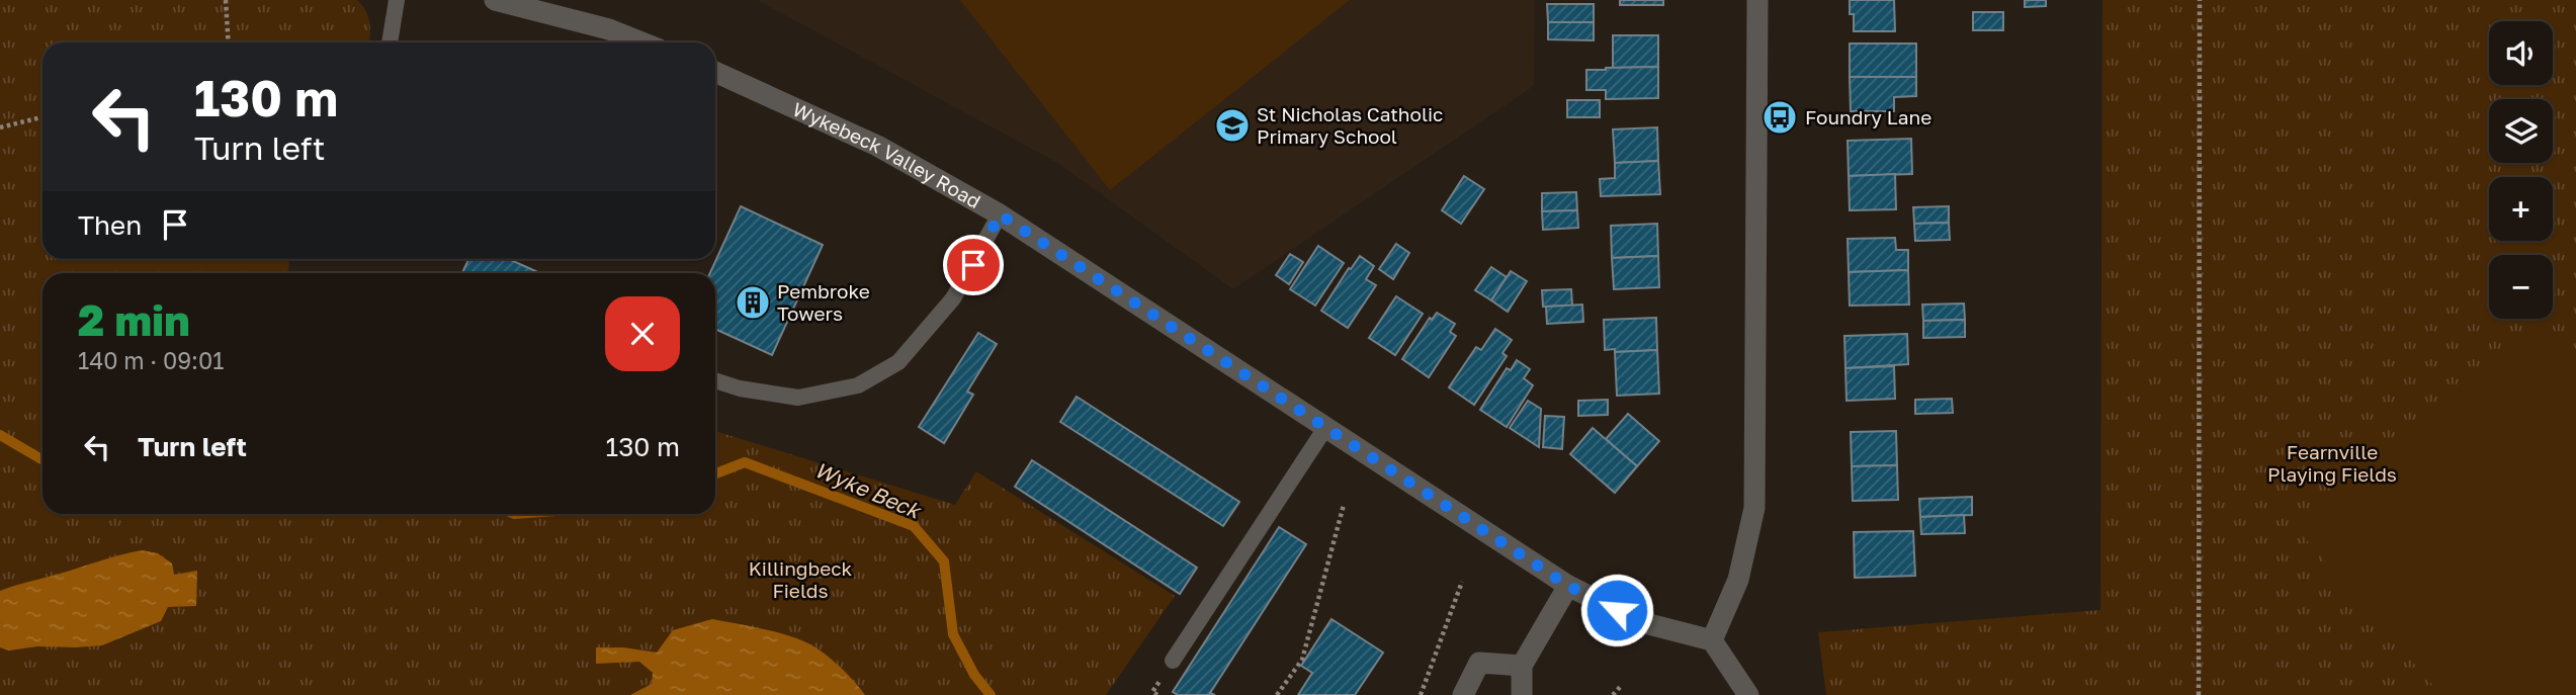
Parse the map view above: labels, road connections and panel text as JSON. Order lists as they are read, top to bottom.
{
  "streets": {
    "street": ["Wykebeck Valley Road"]
  },
  "water": ["Wyke Beck"],
  "parks": ["Fearnville Playing Fields", "Killingbeck Fields"],
  "places": {
    "bus stop": ["Foundry Lane"],
    "school or university": ["St Nicholas Catholic Primary School"],
    "building": ["Pembroke Towers"]
  },
  "page": {
    "map_buttons": ["+", "−"],
    "turn": ["130 m", "Turn left"],
    "then": "Then",
    "heading": ["2 min", "140 m · 09:01"],
    "list": [
      {
        "name": "Turn left",
        "value": "130 m"
      }
    ]
  }
}
